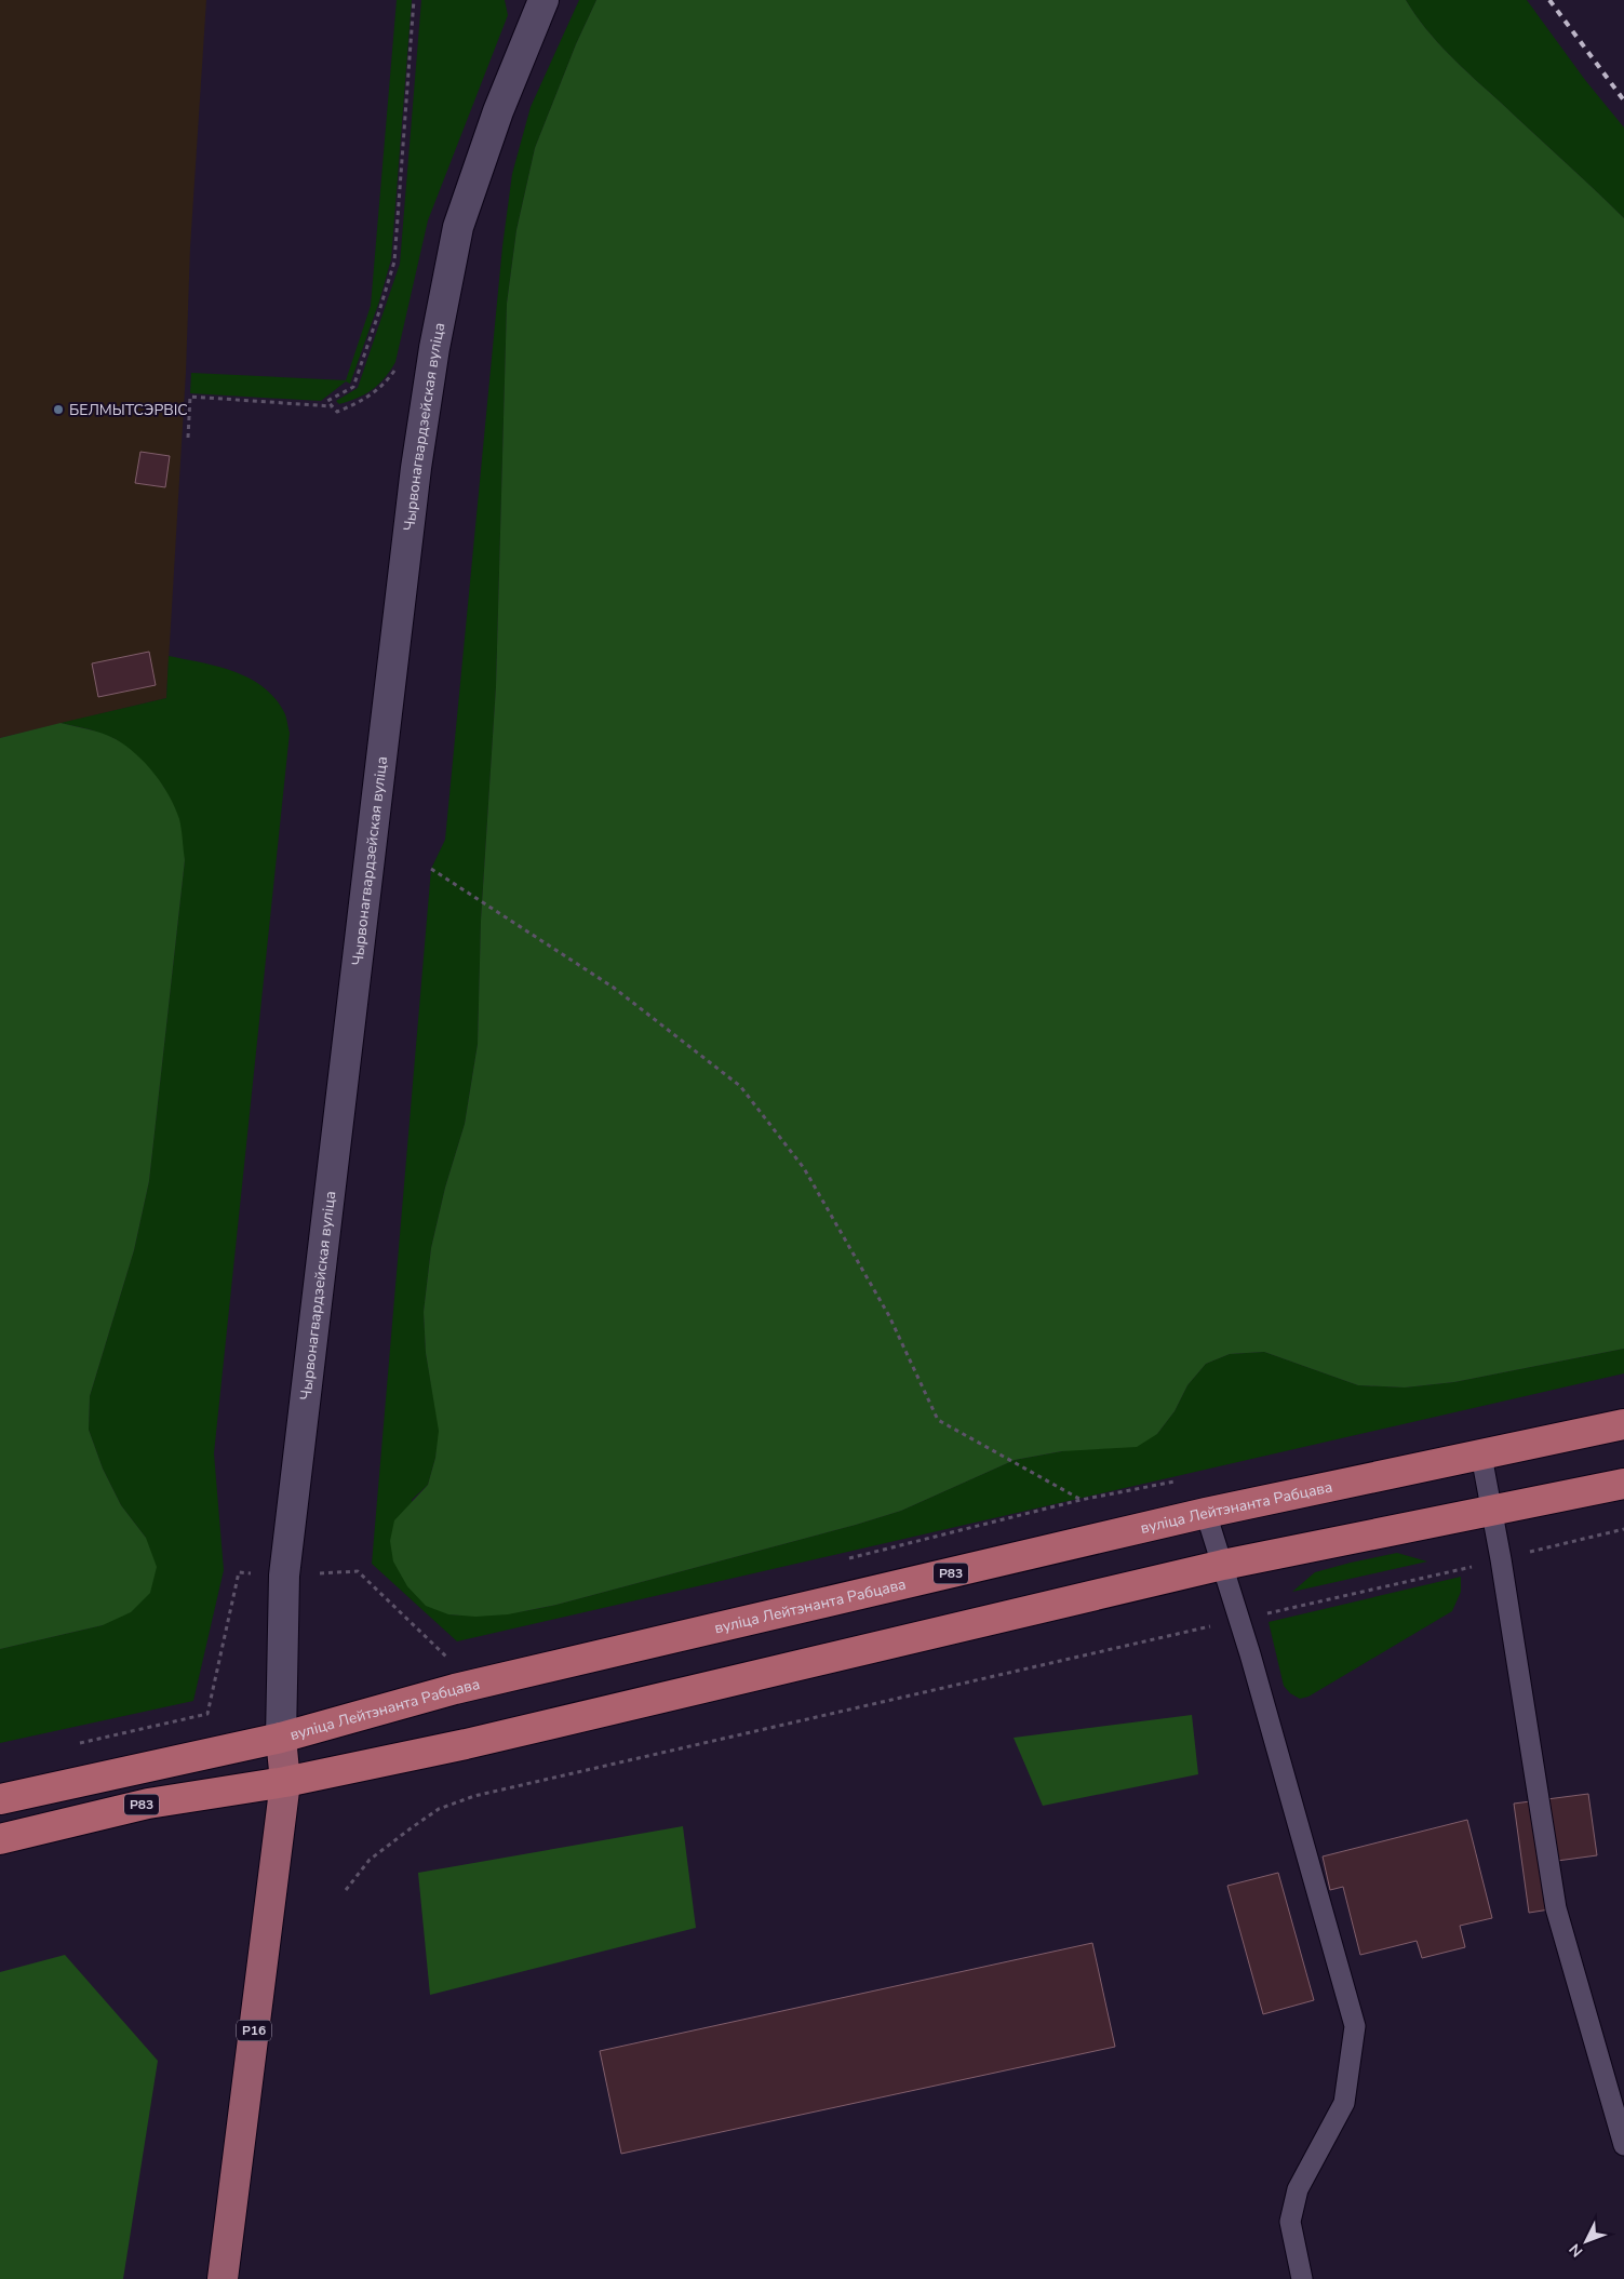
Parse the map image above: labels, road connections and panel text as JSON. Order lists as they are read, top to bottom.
{
  "streets": {
    "highway": ["вуліца Лейтэнанта Рабцава", "Р83"],
    "main road": ["Р16"],
    "street": ["Чырвонагвардзейская вуліца"]
  },
  "crossings": [
    ["Чырвонагвардзейская вуліца", "вуліца Лейтэнанта Рабцава"],
    ["Чырвонагвардзейская вуліца", "Р16"],
    ["вуліца Лейтэнанта Рабцава", "Р16"],
    ["Р83", "Р16"]
  ],
  "places": ["БЕЛМЫТСЭРВІС"],
  "north": "bottom left"
}
